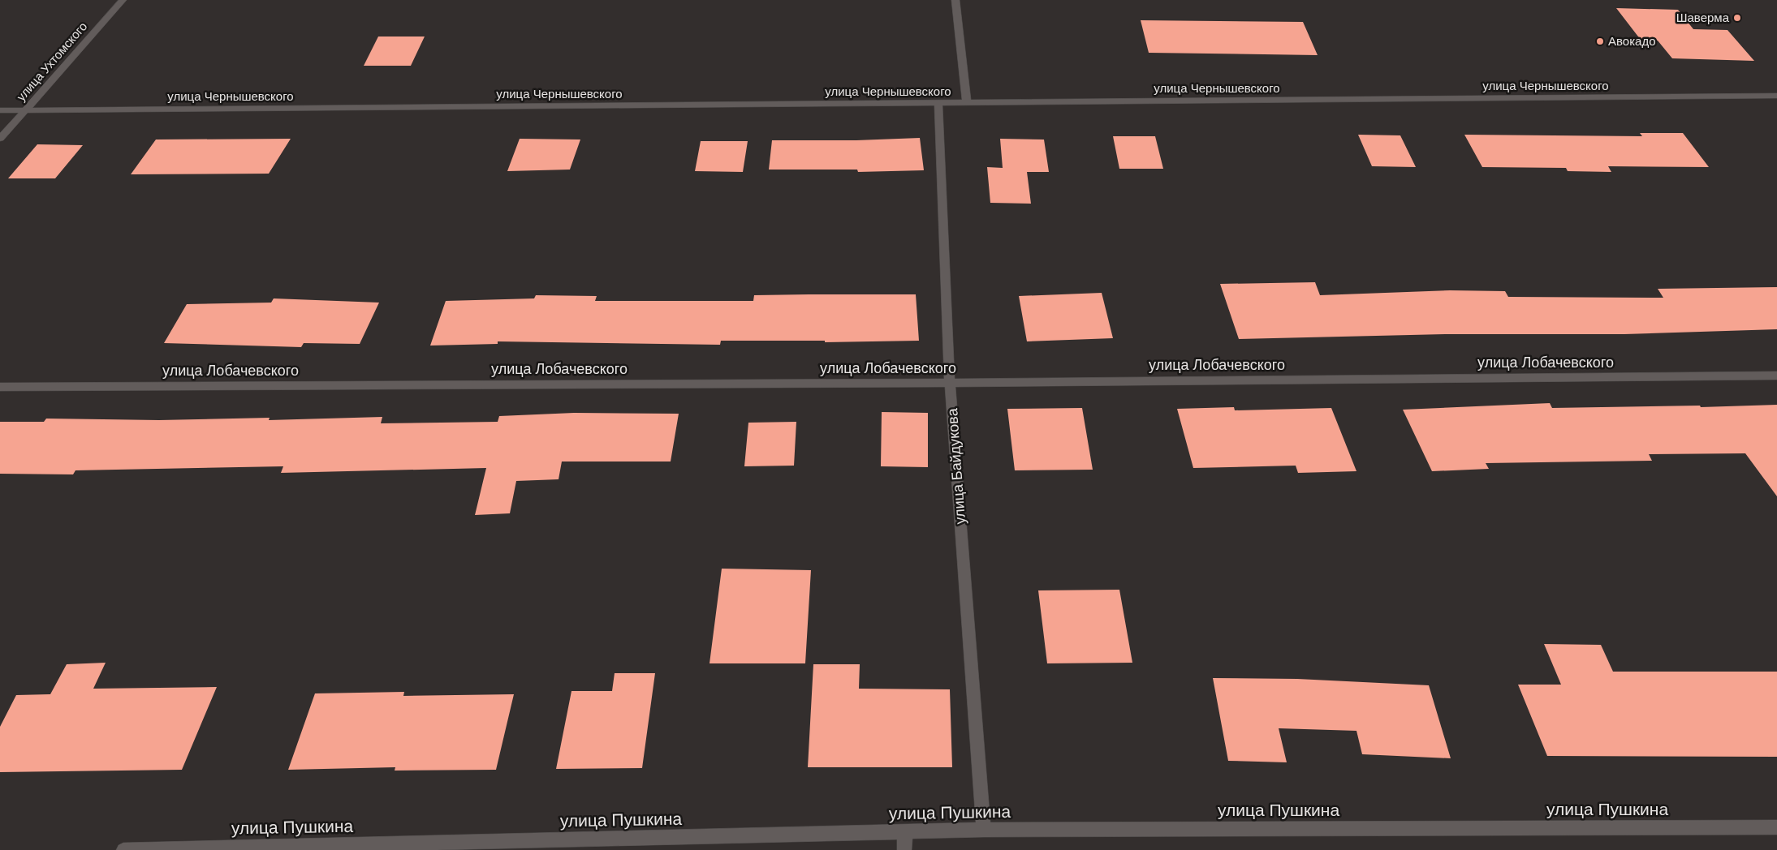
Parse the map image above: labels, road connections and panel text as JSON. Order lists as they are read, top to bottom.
{
  "streets": {
    "street": [
      "улица Ухтомского",
      "улица Чернышевского",
      "улица Лобачевского",
      "улица Байдукова",
      "улица Пушкина"
    ]
  },
  "crossings": [
    ["улица Ухтомского", "улица Чернышевского"],
    ["улица Чернышевского", "улица Байдукова"],
    ["улица Лобачевского", "улица Байдукова"],
    ["улица Байдукова", "улица Пушкина"]
  ],
  "places": ["Шаверма", "Авокадо"]
}
